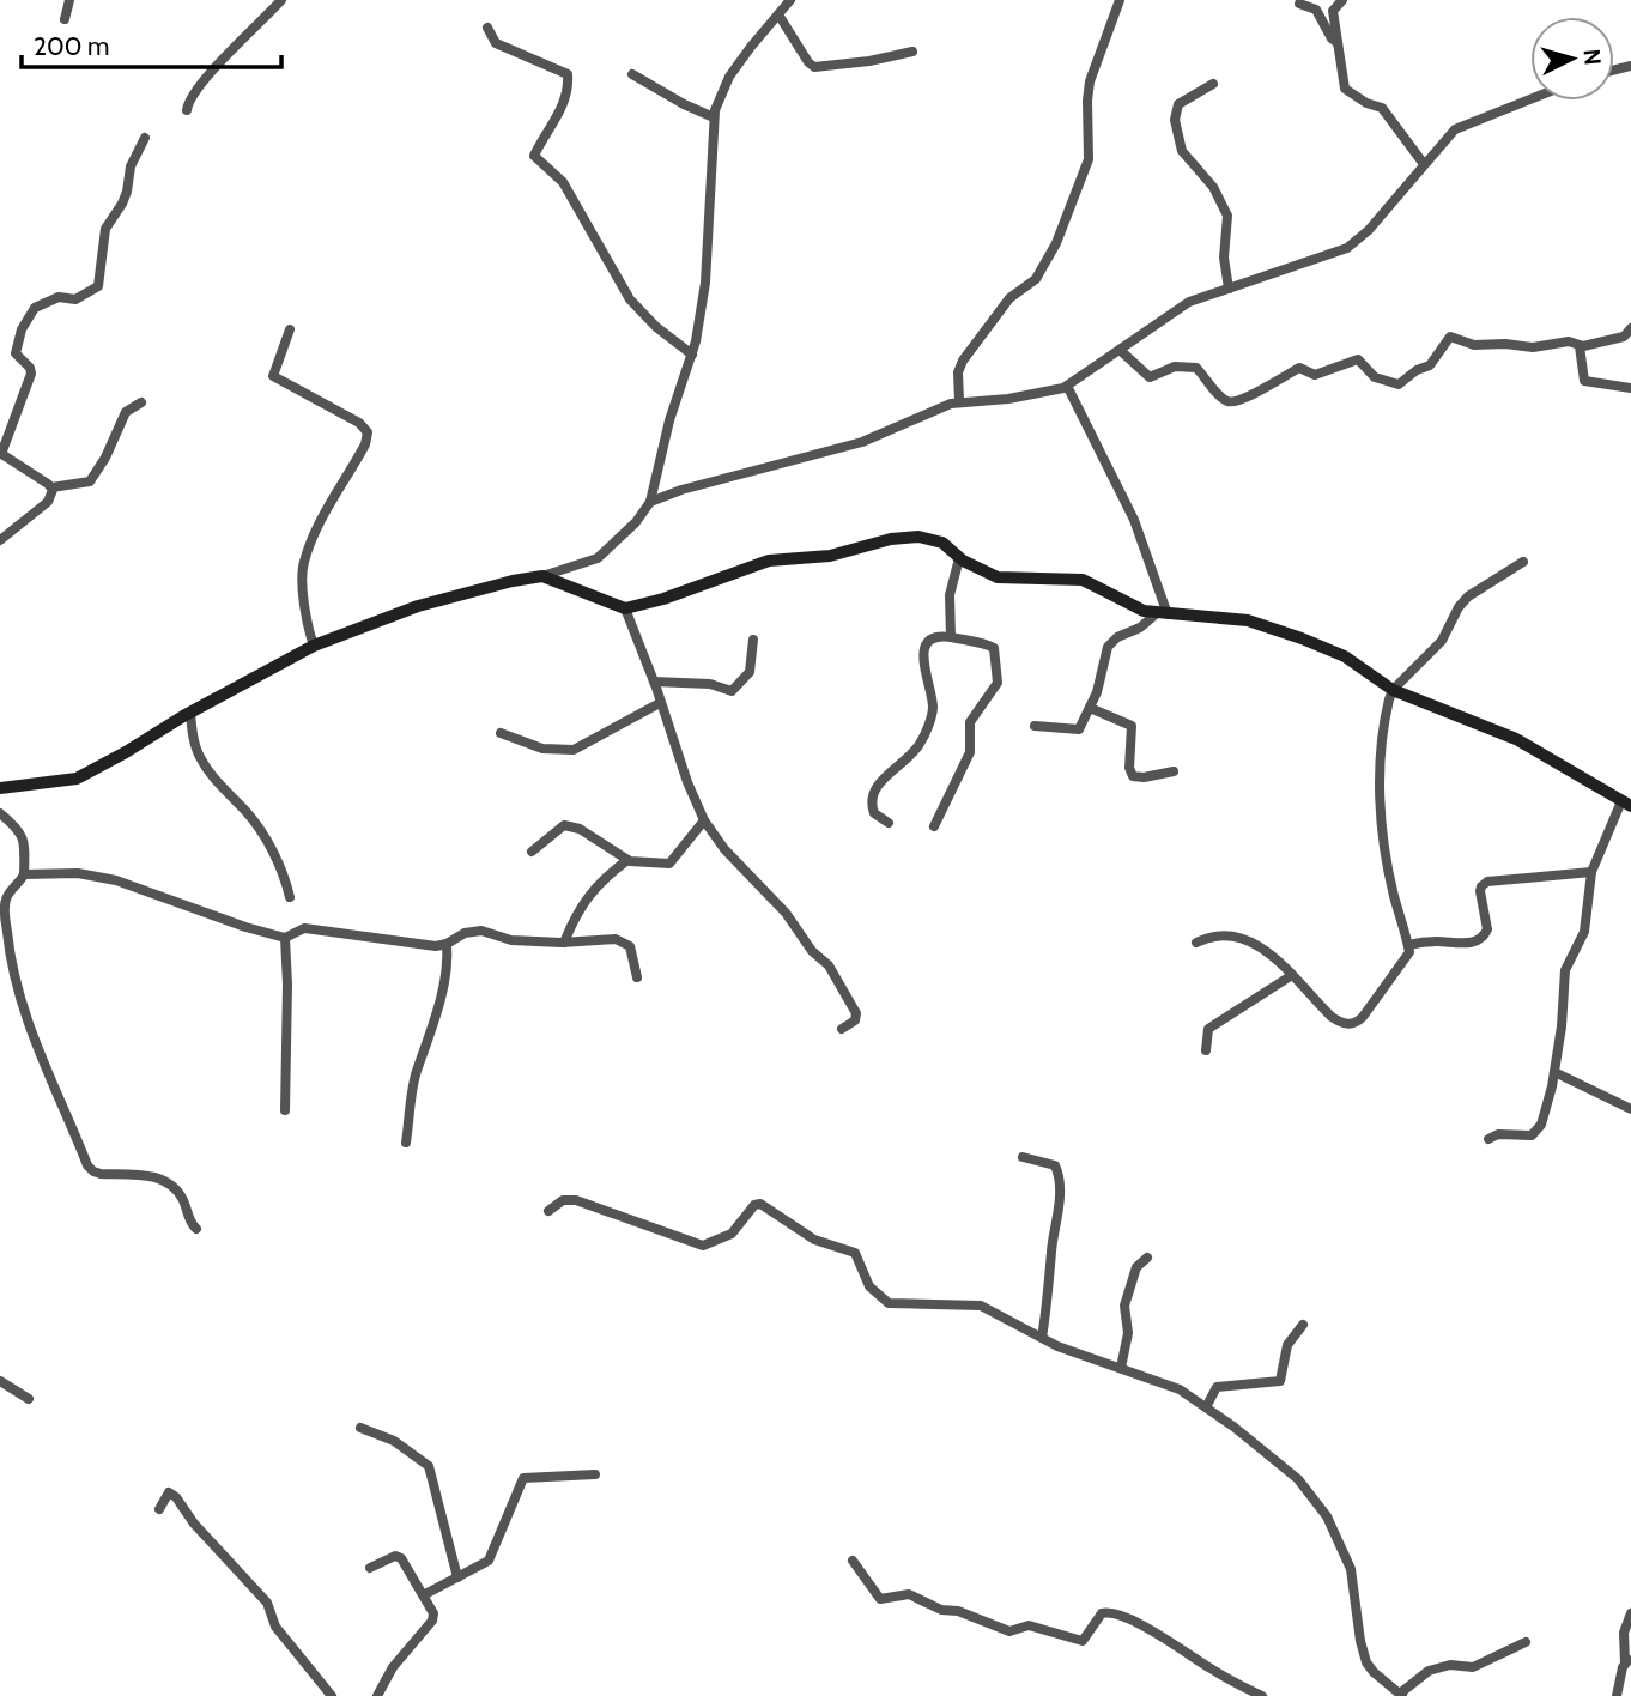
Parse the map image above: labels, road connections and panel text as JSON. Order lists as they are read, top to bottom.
{
  "scale_bar": "200 m",
  "north": "right"
}
